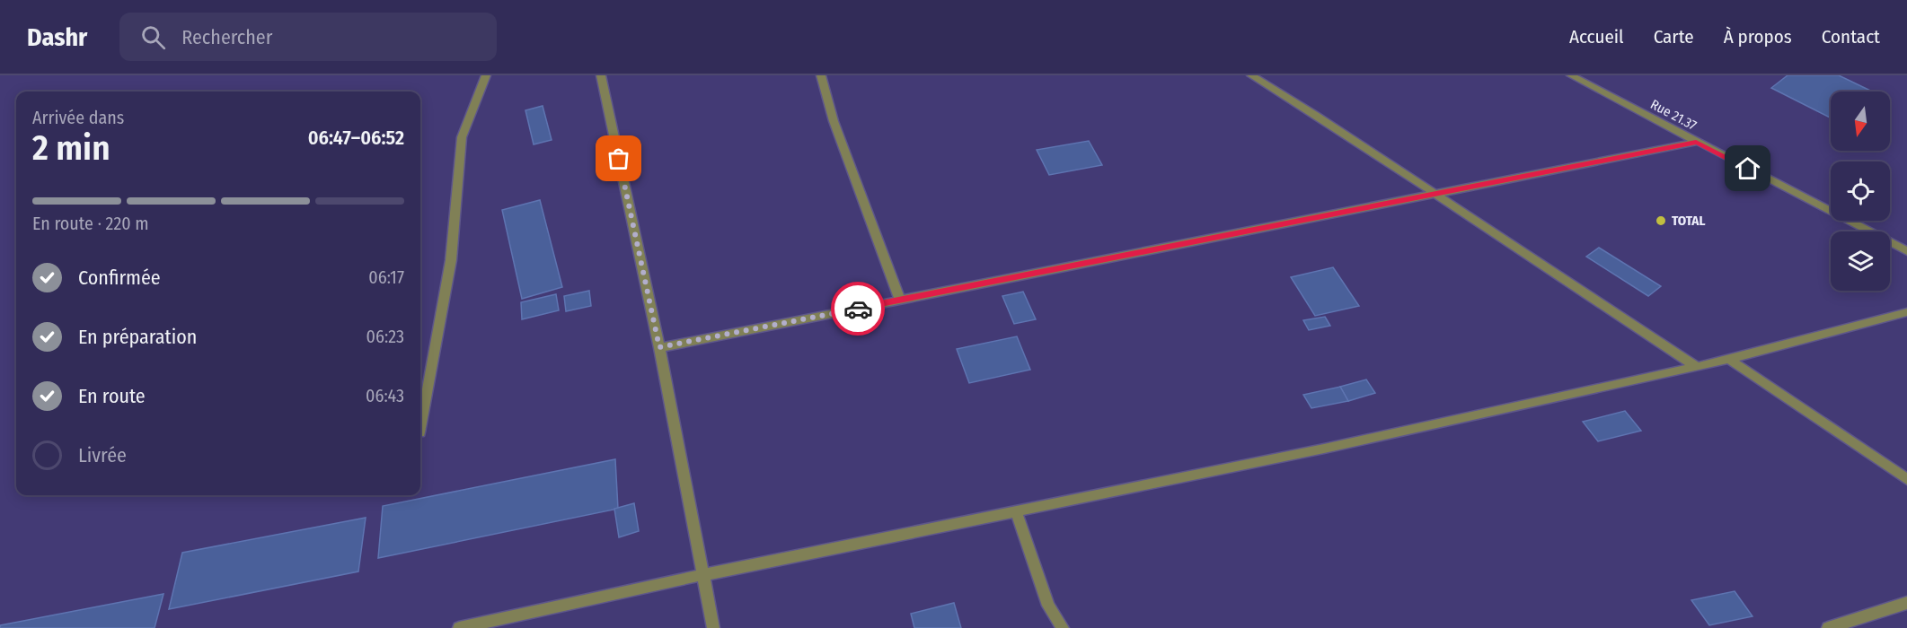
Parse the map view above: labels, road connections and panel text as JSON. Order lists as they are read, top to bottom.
{
  "streets": {
    "street": ["Rue 21.37"]
  },
  "places": ["TOTAL"],
  "north": "bottom",
  "page": {
    "header": "Dashr",
    "search": "Rechercher",
    "nav": [
      "Accueil",
      "Carte",
      "À propos",
      "Contact"
    ],
    "heading": ["2 min", "Arrivée dans", "06:47–06:52"],
    "bar": "En route · 220 m",
    "list": [
      ["Confirmée", "06:17"],
      ["En préparation", "06:23"],
      ["En route", "06:43"],
      "Livrée"
    ]
  }
}
